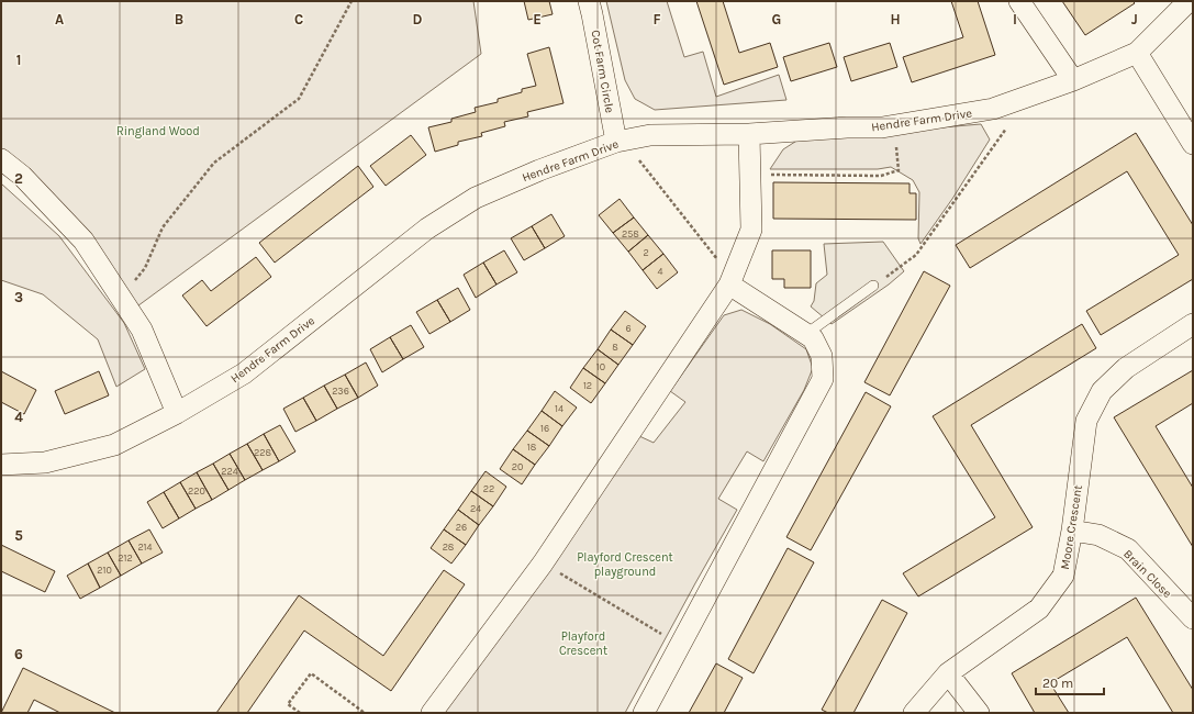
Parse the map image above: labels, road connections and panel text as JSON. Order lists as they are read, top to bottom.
{
  "streets": {
    "street": [
      "Cot Farm Circle",
      "Hendre Farm Drive",
      "Moore Crescent",
      "Brain Close"
    ]
  },
  "crossings": [
    ["Cot Farm Circle", "Hendre Farm Drive"],
    ["Moore Crescent", "Brain Close"]
  ],
  "parks": ["Ringland Wood", "Playford Crescent playground", "Playford Crescent"],
  "house_numbers": [
    "258",
    "2",
    "4",
    "6",
    "8",
    "10",
    "12",
    "236",
    "14",
    "16",
    "18",
    "228",
    "20",
    "224",
    "22",
    "220",
    "24",
    "26",
    "214",
    "28",
    "212",
    "210"
  ],
  "scale_bar": "20 m",
  "grid": {
    "columns": [
      "A",
      "B",
      "C",
      "D",
      "E",
      "F",
      "G",
      "H",
      "I",
      "J"
    ],
    "rows": [
      "1",
      "2",
      "3",
      "4",
      "5",
      "6"
    ]
  }
}
